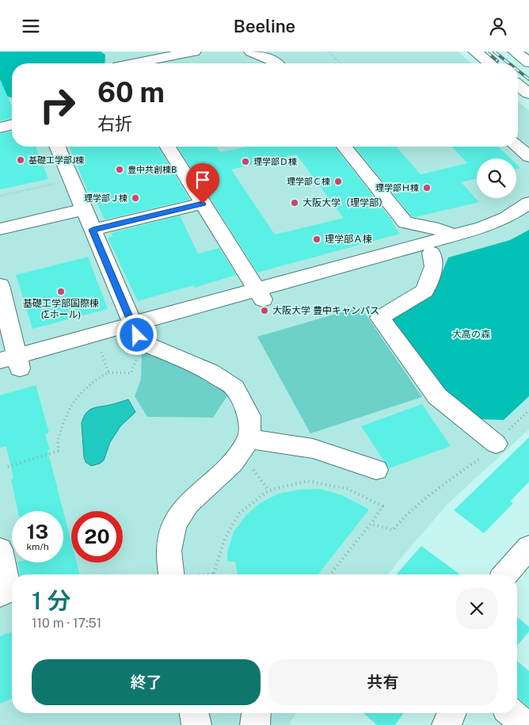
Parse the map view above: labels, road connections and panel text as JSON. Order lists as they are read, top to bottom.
{
  "parks": ["大高の森"],
  "places": [
    "基礎工学部J棟",
    "理学部Ｄ棟",
    "豊中共創棟B",
    "理学部Ｃ棟",
    "理学部Ｈ棟",
    "理学部Ｊ棟",
    "大阪大学（理学部）",
    "理学部Ａ棟",
    "基礎工学部国際棟 (Σホール)",
    "大阪大学 豊中キャンパス"
  ],
  "page": {
    "header": "Beeline",
    "turn": ["60 m", "右折"],
    "speed": "13 km/h",
    "limit": "20",
    "heading": ["1 分", "110 m · 17:51"],
    "buttons": ["終了", "共有"]
  }
}
